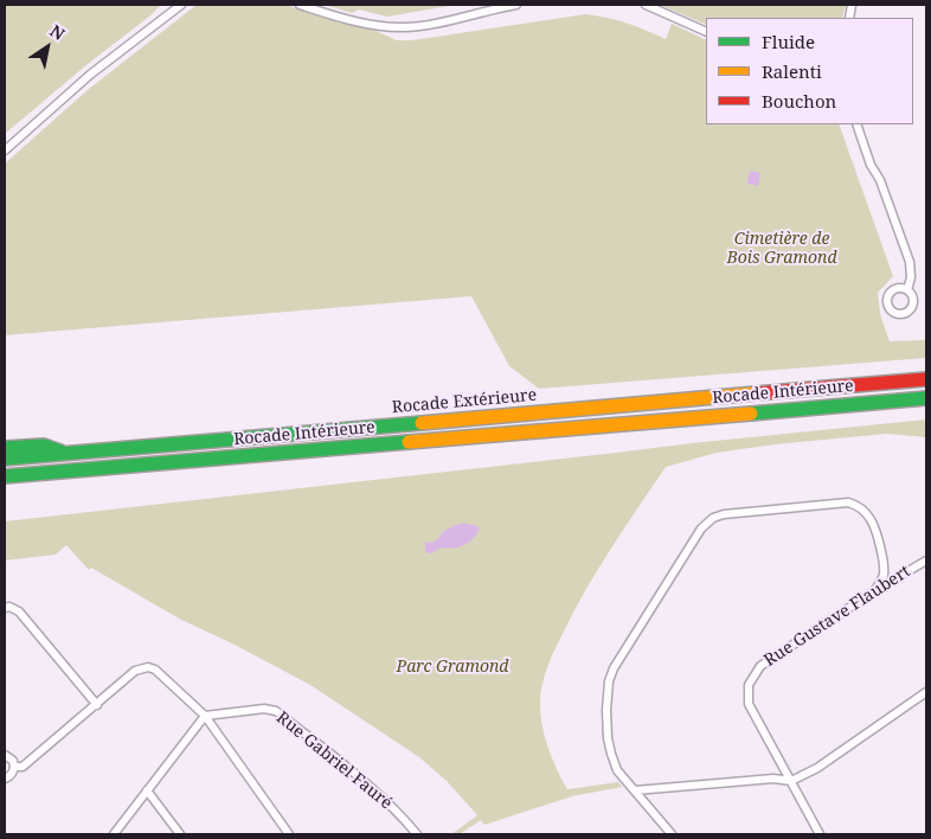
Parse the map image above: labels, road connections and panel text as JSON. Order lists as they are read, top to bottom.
{
  "streets": {
    "highway": ["Rocade Intérieure", "Rocade Extérieure"],
    "street": ["Rue Gustave Flaubert", "Rue Gabriel Fauré"]
  },
  "parks": ["Cimetière de Bois Gramond", "Parc Gramond"],
  "legend": ["Fluide", "Ralenti", "Bouchon"],
  "north": "top right"
}
